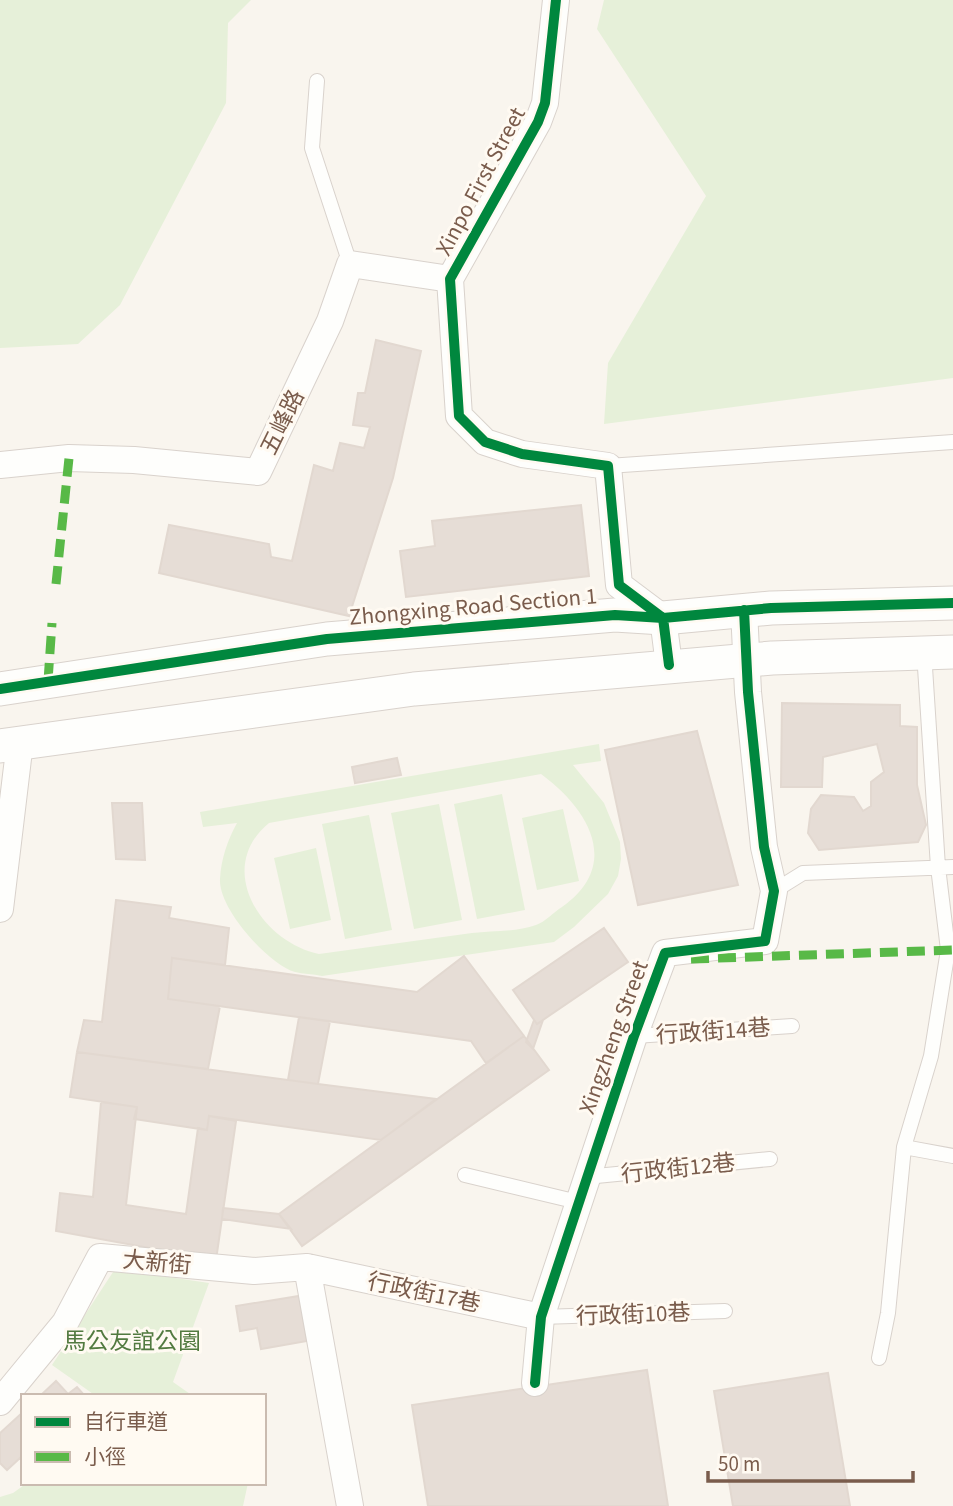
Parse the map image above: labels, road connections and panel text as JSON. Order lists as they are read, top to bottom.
{
  "streets": {
    "street": [
      "Xinpo First Street",
      "五峰路",
      "Zhongxing Road Section 1",
      "Xingzheng Street",
      "大新街",
      "行政街17巷"
    ],
    "lane": ["行政街14巷", "行政街12巷", "行政街10巷"]
  },
  "crossings": [
    ["Zhongxing Road Section 1", "Xingzheng Street"],
    ["行政街14巷", "Xingzheng Street"],
    ["Xingzheng Street", "行政街12巷"],
    ["Xingzheng Street", "行政街17巷"],
    ["Xingzheng Street", "行政街10巷"],
    ["大新街", "行政街17巷"],
    ["行政街17巷", "行政街10巷"]
  ],
  "parks": ["馬公友誼公園"],
  "legend": ["自行車道", "小徑"],
  "scale_bar": "50 m"
}
